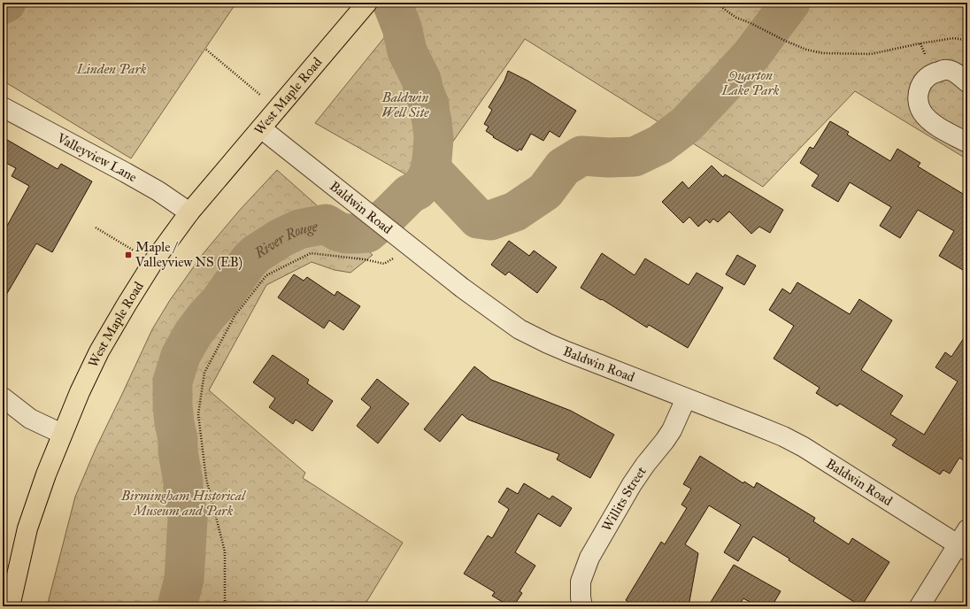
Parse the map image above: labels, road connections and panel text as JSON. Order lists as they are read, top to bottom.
{
  "streets": {
    "main road": ["West Maple Road"],
    "street": ["Valleyview Lane", "Baldwin Road", "Willits Street"]
  },
  "crossings": [
    ["West Maple Road", "Valleyview Lane"],
    ["West Maple Road", "Baldwin Road"],
    ["Baldwin Road", "Willits Street"]
  ],
  "water": ["River Rouge"],
  "parks": [
    "Linden Park",
    "Quarton Lake Park",
    "Baldwin Well Site",
    "Birmingham Historical Museum and Park"
  ],
  "places": {
    "transit": ["Maple / Valleyview NS (EB)"]
  }
}
